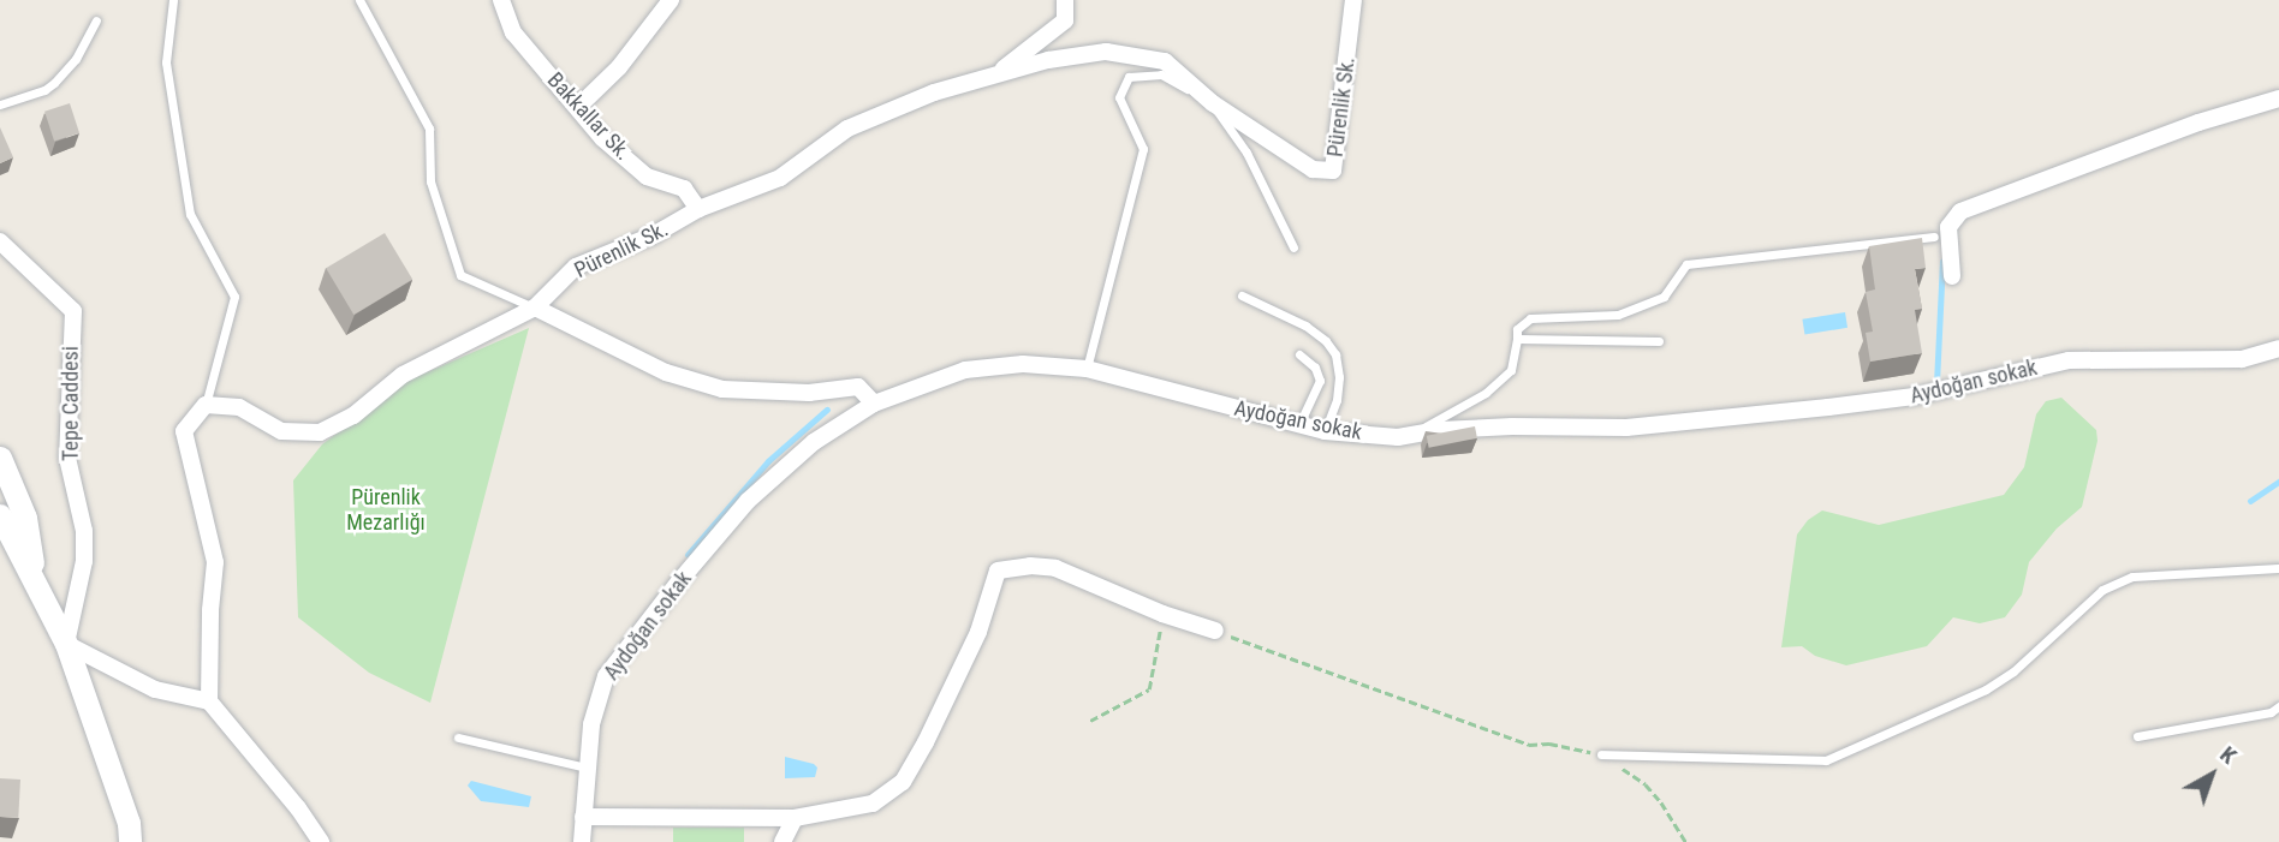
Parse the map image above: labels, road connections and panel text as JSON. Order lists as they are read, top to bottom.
{
  "streets": {
    "street": [
      "Pürenlik Sk.",
      "Bakkallar Sk.",
      "Aydoğan sokak",
      "Tepe Caddesi"
    ]
  },
  "crossings": [
    ["Pürenlik Sk.", "Bakkallar Sk."]
  ],
  "parks": ["Pürenlik Mezarlığı"],
  "north": "top right"
}
